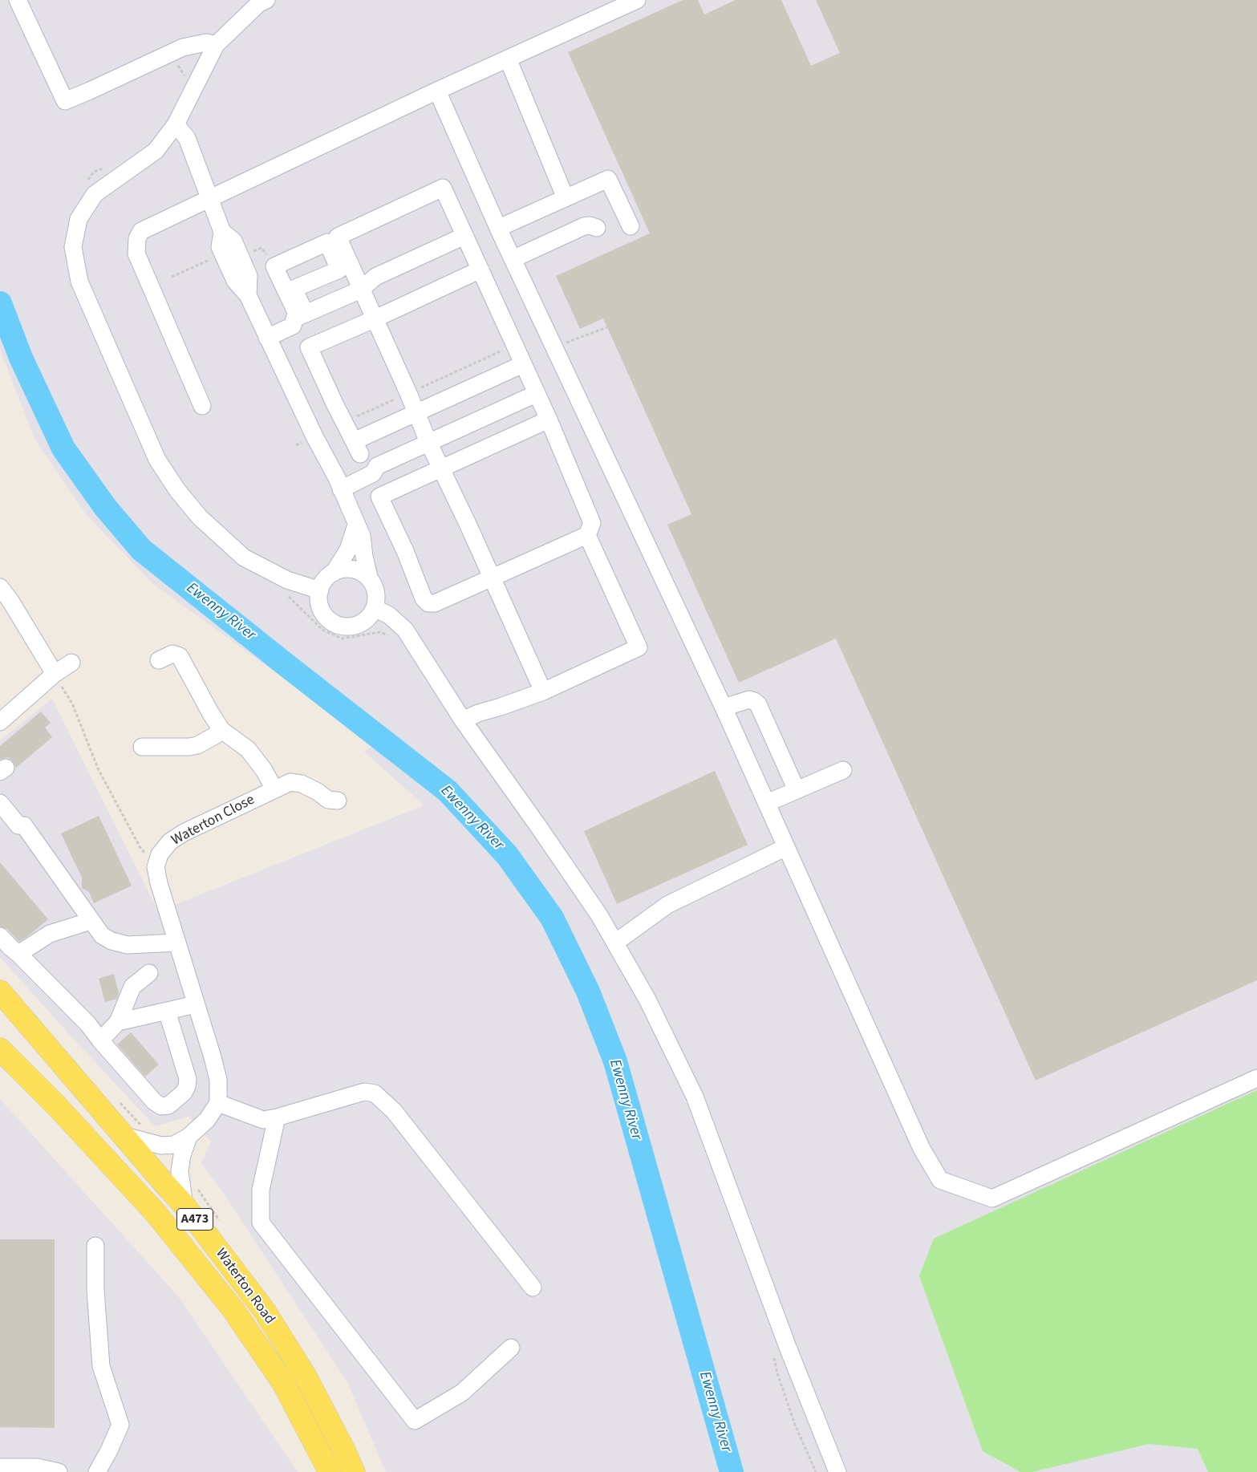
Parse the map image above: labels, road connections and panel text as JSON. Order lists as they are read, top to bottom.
{
  "streets": {
    "main road": ["A473", "Waterton Road"],
    "street": ["Waterton Close"]
  },
  "water": ["Ewenny River"]
}
